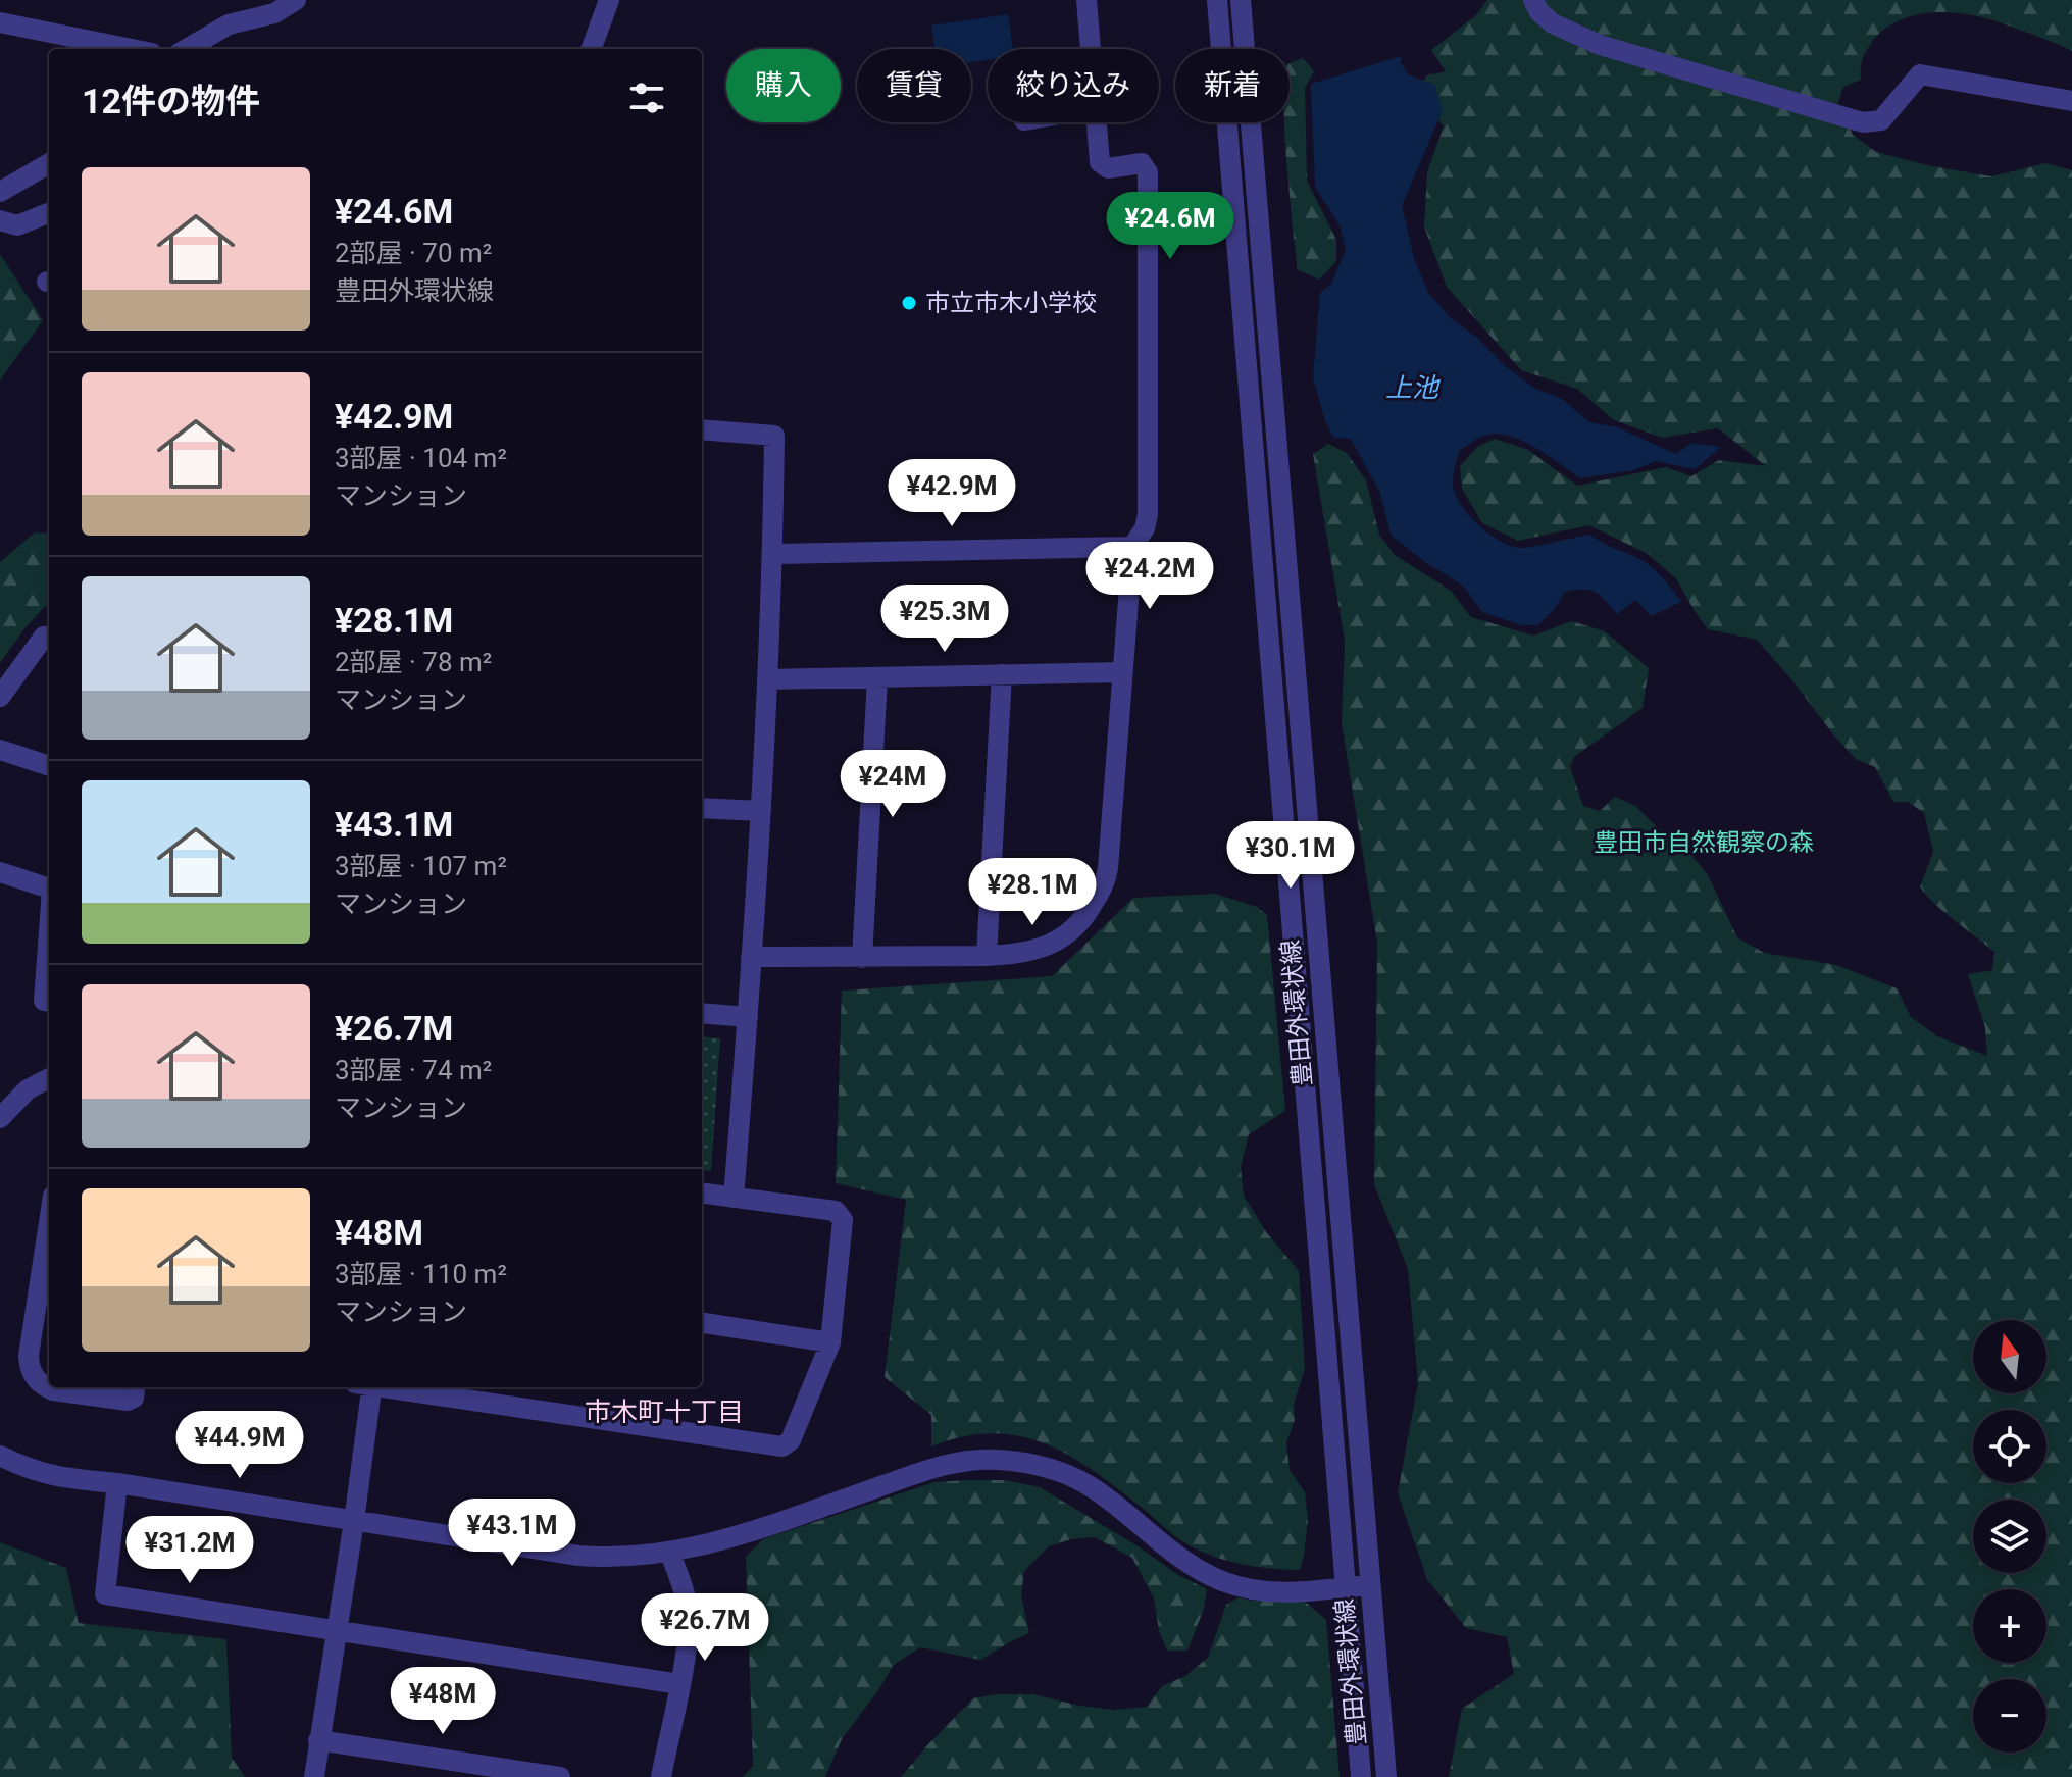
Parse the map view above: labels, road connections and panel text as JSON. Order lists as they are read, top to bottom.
{
  "streets": {
    "street": ["豊田外環状線"]
  },
  "districts": ["市木町十丁目"],
  "water": ["上池"],
  "parks": ["豊田市自然観察の森"],
  "places": ["市立市木小学校"],
  "north": "top",
  "page": {
    "chip": [
      "購入",
      "賃貸",
      "絞り込み",
      "新着"
    ],
    "heading": "12件の物件",
    "list": [
      {
        "name": "¥24.6M",
        "note": "2部屋 · 70 m² · 豊田外環状線"
      },
      {
        "name": "¥42.9M",
        "note": "3部屋 · 104 m² · マンション"
      },
      {
        "name": "¥28.1M",
        "note": "2部屋 · 78 m² · マンション"
      },
      {
        "name": "¥43.1M",
        "note": "3部屋 · 107 m² · マンション"
      },
      {
        "name": "¥26.7M",
        "note": "3部屋 · 74 m² · マンション"
      },
      {
        "name": "¥48M",
        "note": "3部屋 · 110 m² · マンション"
      }
    ],
    "price": [
      "¥24.6M",
      "¥42.9M",
      "¥24.2M",
      "¥25.3M",
      "¥24M",
      "¥30.1M",
      "¥28.1M",
      "¥44.9M",
      "¥43.1M",
      "¥31.2M",
      "¥26.7M",
      "¥48M"
    ],
    "map_buttons": ["+", "−"]
  }
}
